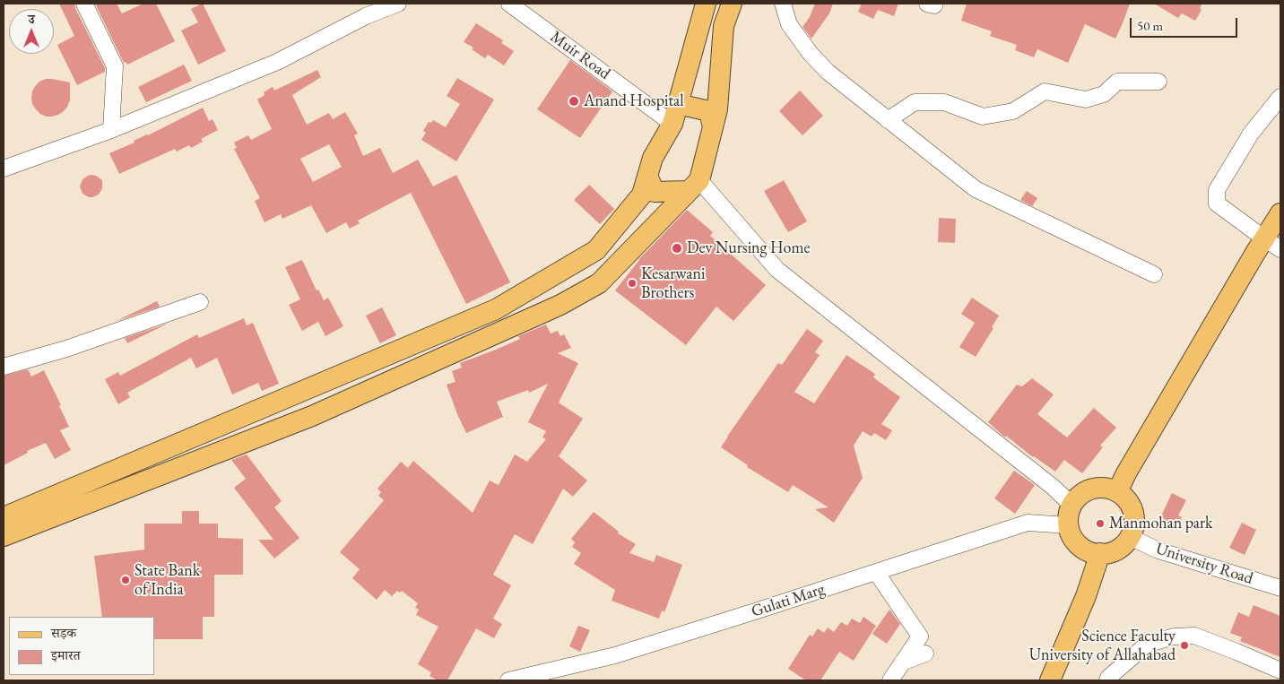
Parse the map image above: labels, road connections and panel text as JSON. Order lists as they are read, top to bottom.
{
  "streets": {
    "street": ["Muir Road", "University Road", "Gulati Marg"]
  },
  "crossings": [
    ["University Road", "Gulati Marg"]
  ],
  "places": [
    "Anand Hospital",
    "Dev Nursing Home",
    "Kesarwani Brothers",
    "Manmohan park",
    "State Bank of India",
    "Science Faculty University of Allahabad"
  ],
  "legend": ["सड़क", "इमारत"],
  "scale_bar": "50 m",
  "north": "top"
}
